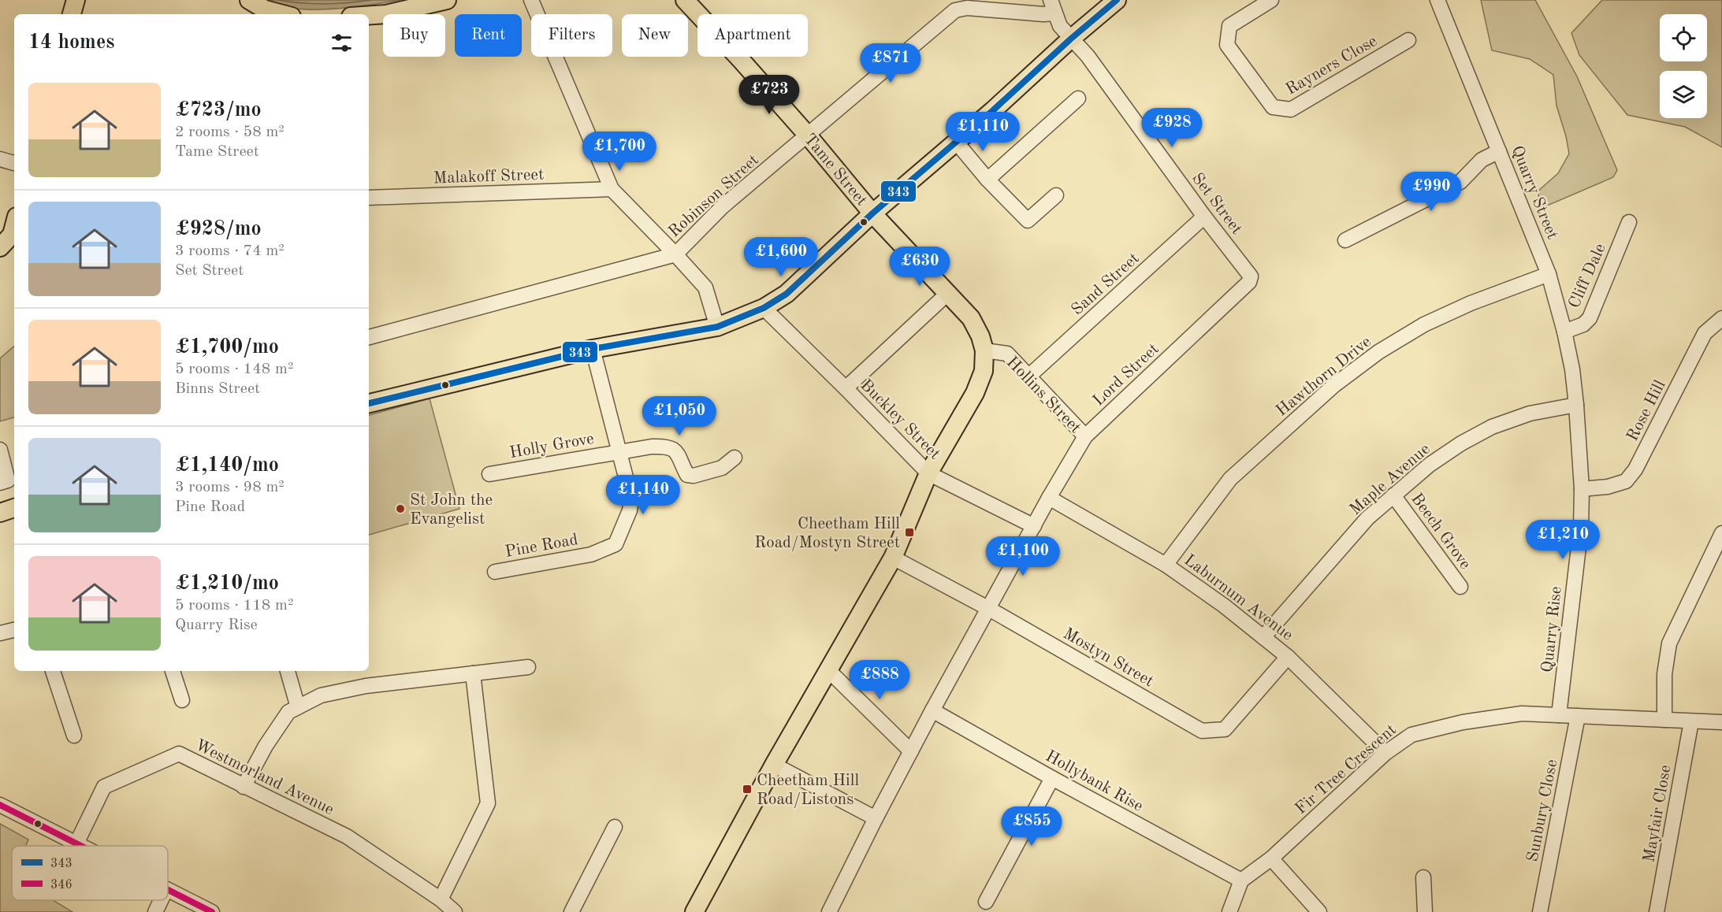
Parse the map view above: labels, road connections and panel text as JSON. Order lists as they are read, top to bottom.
{
  "streets": {
    "main road": ["Tame Street", "Hollins Street"],
    "street": [
      "Rayners Close",
      "Malakoff Street",
      "Quarry Street",
      "Robinson Street",
      "Set Street",
      "Cliff Dale",
      "Sand Street",
      "Lord Street",
      "Hawthorn Drive",
      "Rose Hill",
      "Buckley Street",
      "Holly Grove",
      "Maple Avenue",
      "Beech Grove",
      "Pine Road",
      "Laburnum Avenue",
      "Quarry Rise",
      "Mostyn Street",
      "Fir Tree Crescent",
      "Westmorland Avenue",
      "Hollybank Rise",
      "Sunbury Close",
      "Mayfair Close"
    ]
  },
  "crossings": [
    ["Tame Street", "Robinson Street"],
    ["Tame Street", "Hollins Street"],
    ["Quarry Street", "Cliff Dale"],
    ["Quarry Street", "Hawthorn Drive"],
    ["Quarry Street", "Maple Avenue"],
    ["Quarry Street", "Quarry Rise"],
    ["Robinson Street", "Set Street"],
    ["Set Street", "Sand Street"],
    ["Set Street", "Lord Street"],
    ["Sand Street", "Hollins Street"],
    ["Lord Street", "Hollins Street"],
    ["Lord Street", "Buckley Street"],
    ["Lord Street", "Laburnum Avenue"],
    ["Lord Street", "Mostyn Street"],
    ["Lord Street", "Hollybank Rise"],
    ["Hawthorn Drive", "Laburnum Avenue"],
    ["Rose Hill", "Quarry Rise"],
    ["Holly Grove", "Pine Road"],
    ["Maple Avenue", "Beech Grove"],
    ["Maple Avenue", "Laburnum Avenue"],
    ["Maple Avenue", "Quarry Rise"],
    ["Laburnum Avenue", "Mostyn Street"],
    ["Laburnum Avenue", "Fir Tree Crescent"],
    ["Quarry Rise", "Fir Tree Crescent"],
    ["Fir Tree Crescent", "Hollybank Rise"],
    ["Fir Tree Crescent", "Sunbury Close"],
    ["Fir Tree Crescent", "Mayfair Close"]
  ],
  "places": {
    "other": ["St John the Evangelist"],
    "transit": ["Cheetham Hill Road/Mostyn Street", "Cheetham Hill Road/Listons"]
  },
  "lines": ["transit line 343", "transit line 346"],
  "legend": ["343", "346"],
  "page": {
    "chip": [
      "Buy",
      "Rent",
      "Filters",
      "New",
      "Apartment"
    ],
    "heading": "14 homes",
    "price": [
      "£871",
      "£723",
      "£928",
      "£1,110",
      "£1,700",
      "£990",
      "£1,600",
      "£630",
      "£1,050",
      "£1,140",
      "£1,210",
      "£1,100",
      "£888",
      "£855"
    ],
    "list": [
      {
        "name": "£723/mo",
        "note": "2 rooms · 58 m² · Tame Street"
      },
      {
        "name": "£928/mo",
        "note": "3 rooms · 74 m² · Set Street"
      },
      {
        "name": "£1,700/mo",
        "note": "5 rooms · 148 m² · Binns Street"
      },
      {
        "name": "£1,140/mo",
        "note": "3 rooms · 98 m² · Pine Road"
      },
      {
        "name": "£1,210/mo",
        "note": "5 rooms · 118 m² · Quarry Rise"
      }
    ]
  }
}
